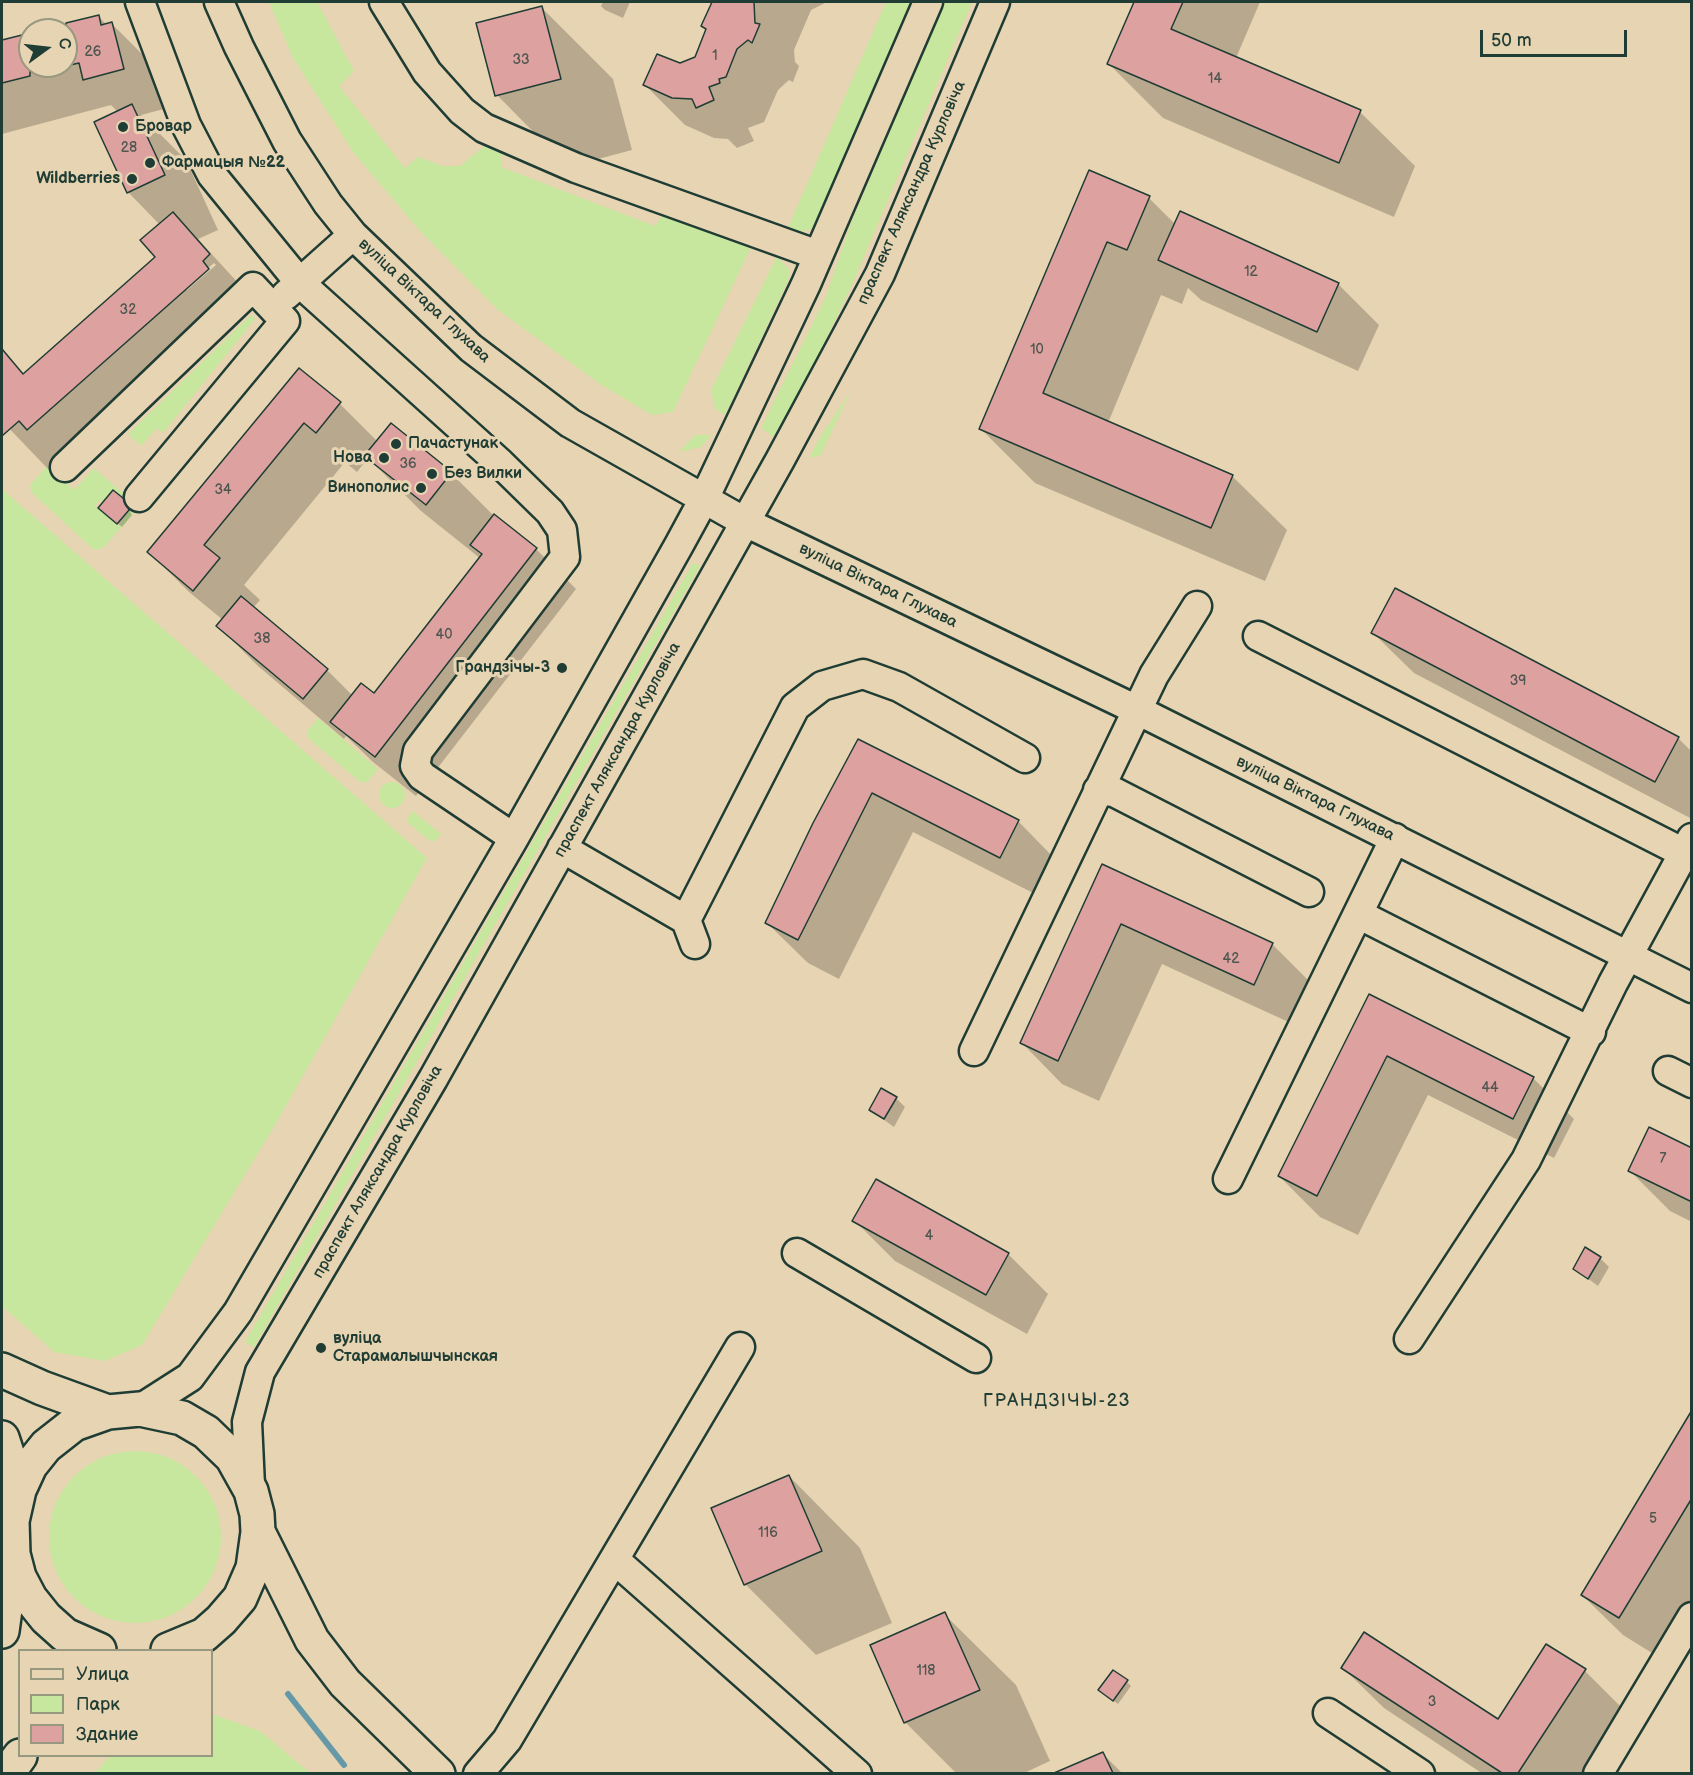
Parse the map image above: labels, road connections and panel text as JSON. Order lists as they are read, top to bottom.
{
  "streets": {
    "street": ["праспект Аляксандра Курловіча", "вуліца Віктара Глухава"]
  },
  "crossings": [
    ["праспект Аляксандра Курловіча", "вуліца Віктара Глухава"]
  ],
  "districts": ["ГРАНДЗІЧЫ-23"],
  "places": [
    "Бровар",
    "Фармацыя №22",
    "Wildberries",
    "Пачастунак",
    "Нова",
    "Без Вилки",
    "Винополис",
    "Грандзічы-3",
    "вуліца Старамалышчынская"
  ],
  "house_numbers": [
    "26",
    "1",
    "33",
    "14",
    "28",
    "12",
    "32",
    "10",
    "36",
    "34",
    "40",
    "38",
    "39",
    "42",
    "44",
    "7",
    "4",
    "5",
    "116",
    "118",
    "3"
  ],
  "legend": ["Улица", "Парк", "Здание"],
  "scale_bar": "50 m",
  "north": "right"
}
